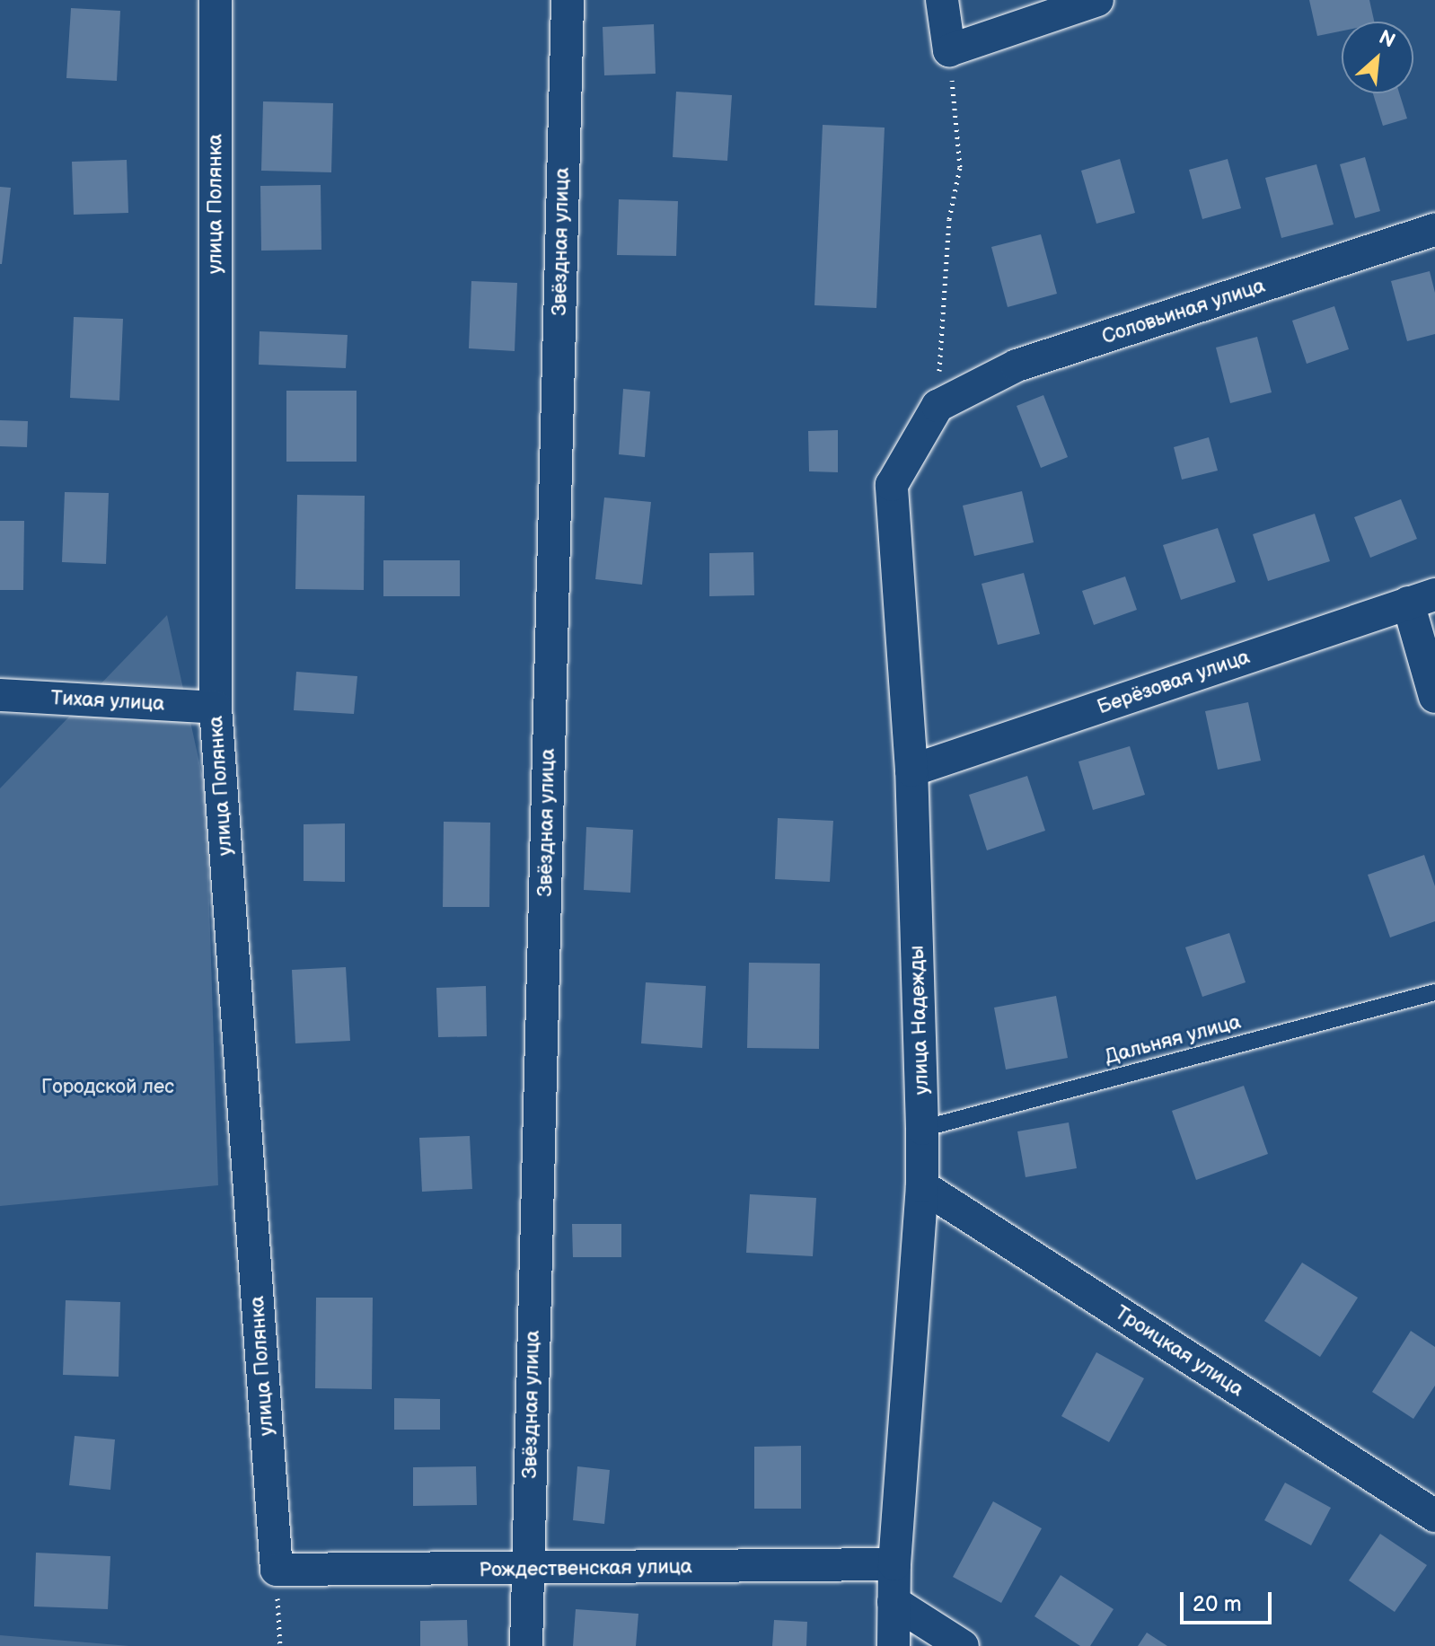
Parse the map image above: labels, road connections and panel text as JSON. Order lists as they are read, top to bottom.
{
  "streets": {
    "street": [
      "улица Полянка",
      "Звёздная улица",
      "Соловьиная улица",
      "Берёзовая улица",
      "Тихая улица",
      "улица Надежды",
      "Троицкая улица",
      "Рождественская улица"
    ],
    "lane": ["Дальняя улица"]
  },
  "crossings": [
    ["улица Полянка", "Тихая улица"],
    ["улица Полянка", "Рождественская улица"],
    ["Звёздная улица", "Рождественская улица"],
    ["Соловьиная улица", "улица Надежды"],
    ["Берёзовая улица", "улица Надежды"],
    ["улица Надежды", "Дальняя улица"],
    ["улица Надежды", "Троицкая улица"],
    ["улица Надежды", "Рождественская улица"]
  ],
  "parks": ["Городской лес"],
  "scale_bar": "20 m",
  "north": "top right"
}
